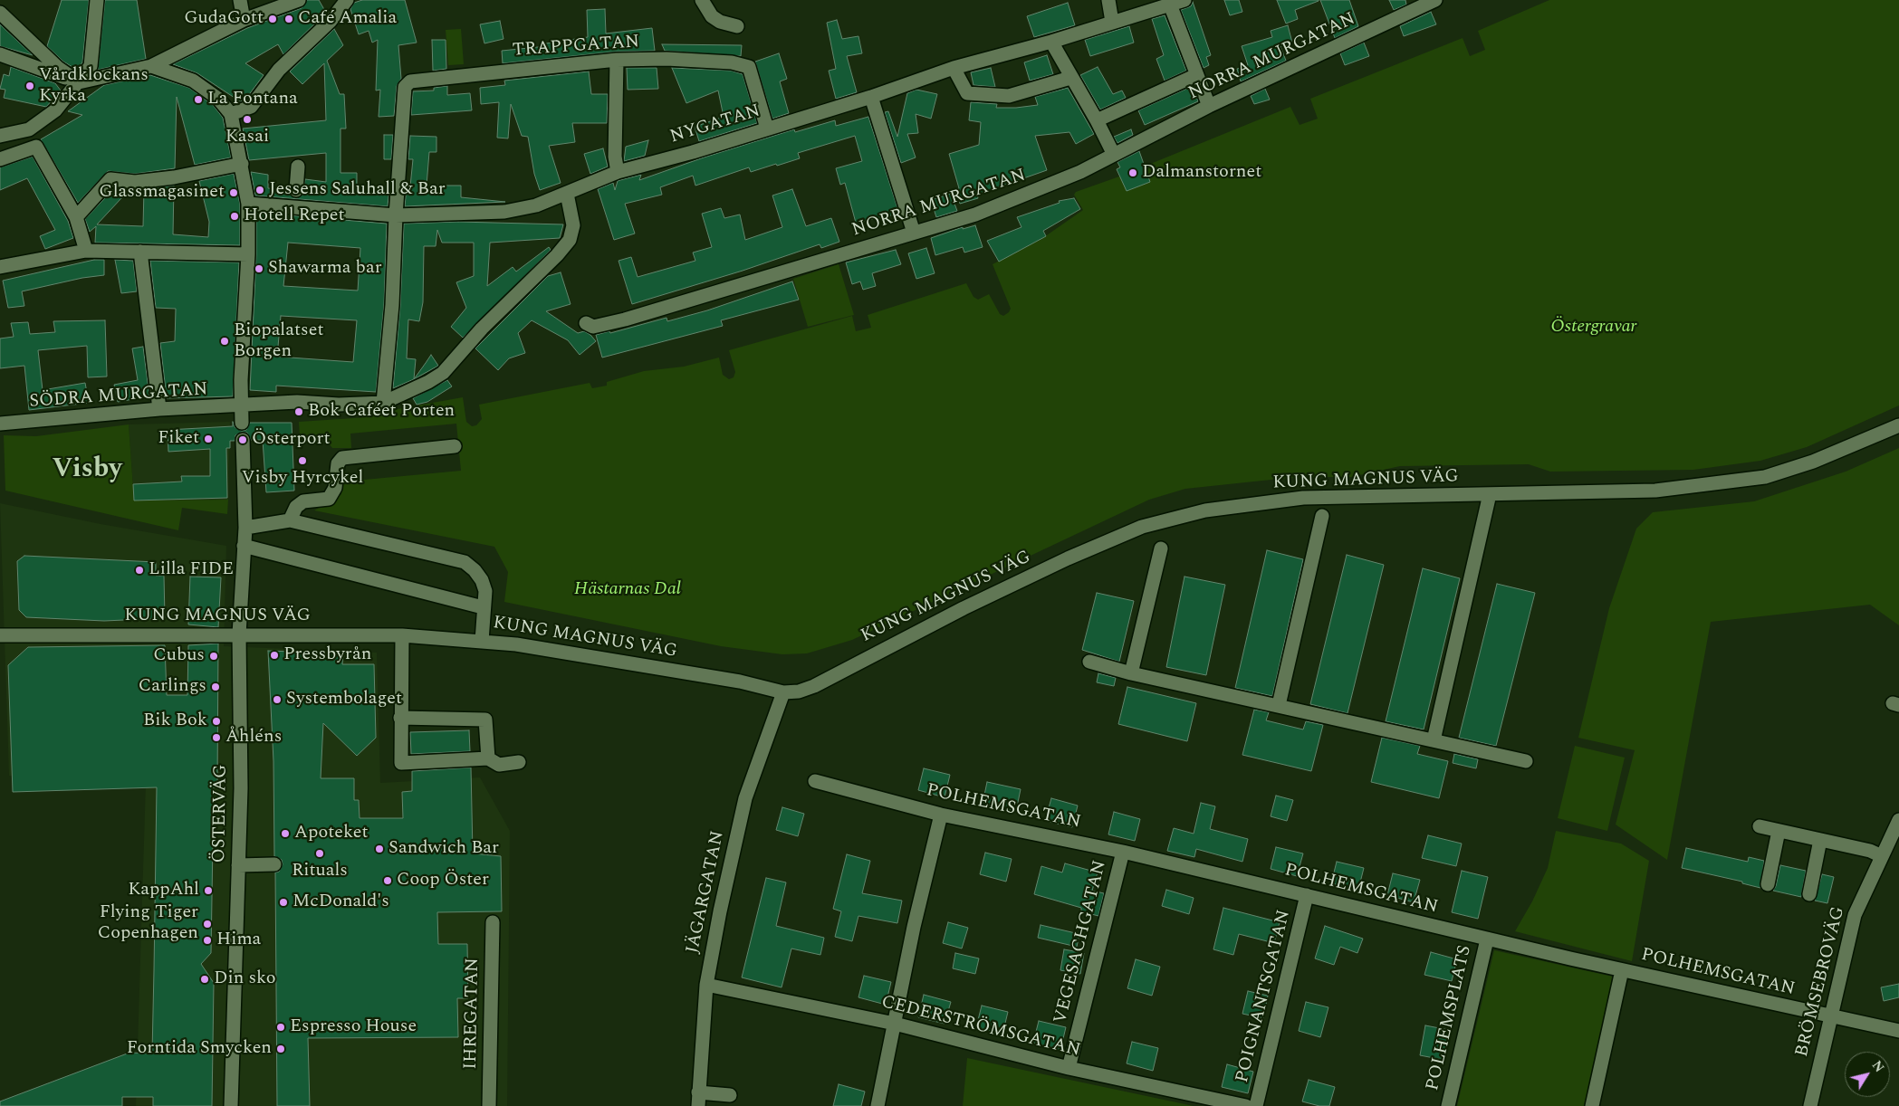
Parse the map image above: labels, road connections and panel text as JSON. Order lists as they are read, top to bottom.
{
  "streets": {
    "street": [
      "TRAPPGATAN",
      "NORRA MURGATAN",
      "NYGATAN",
      "SÖDRA MURGATAN",
      "KUNG MAGNUS VÄG",
      "POLHEMSGATAN",
      "ÖSTERVÄG",
      "JÄGARGATAN",
      "VEGESACHGATAN",
      "BRÖMSEBROVÄG",
      "POIGNANTSGATAN",
      "IHREGATAN",
      "POLHEMSPLATS",
      "CEDERSTRÖMSGATAN"
    ]
  },
  "crossings": [
    ["TRAPPGATAN", "NYGATAN"],
    ["KUNG MAGNUS VÄG", "ÖSTERVÄG"],
    ["KUNG MAGNUS VÄG", "JÄGARGATAN"],
    ["POLHEMSGATAN", "VEGESACHGATAN"],
    ["POLHEMSGATAN", "BRÖMSEBROVÄG"],
    ["POLHEMSGATAN", "POIGNANTSGATAN"],
    ["POLHEMSGATAN", "POLHEMSPLATS"],
    ["JÄGARGATAN", "CEDERSTRÖMSGATAN"],
    ["VEGESACHGATAN", "CEDERSTRÖMSGATAN"]
  ],
  "districts": ["Visby"],
  "parks": ["Östergravar", "Hästarnas Dal"],
  "places": [
    "GudaGott",
    "Café Amalia",
    "Vårdklockans Kyrka",
    "La Fontana",
    "Kasai",
    "Dalmanstornet",
    "Jessens Saluhall & Bar",
    "Glassmagasinet",
    "Hotell Repet",
    "Shawarma bar",
    "Biopalatset Borgen",
    "Bok Caféet Porten",
    "Fiket",
    "Österport",
    "Visby Hyrcykel",
    "Lilla FIDE",
    "Pressbyrån",
    "Cubus",
    "Carlings",
    "Systembolaget",
    "Bik Bok",
    "Åhléns",
    "Apoteket",
    "Sandwich Bar",
    "Rituals",
    "Coop Öster",
    "KappAhl",
    "McDonald's",
    "Flying Tiger Copenhagen",
    "Hima",
    "Din sko",
    "Espresso House",
    "Forntida Smycken"
  ],
  "north": "top right"
}
